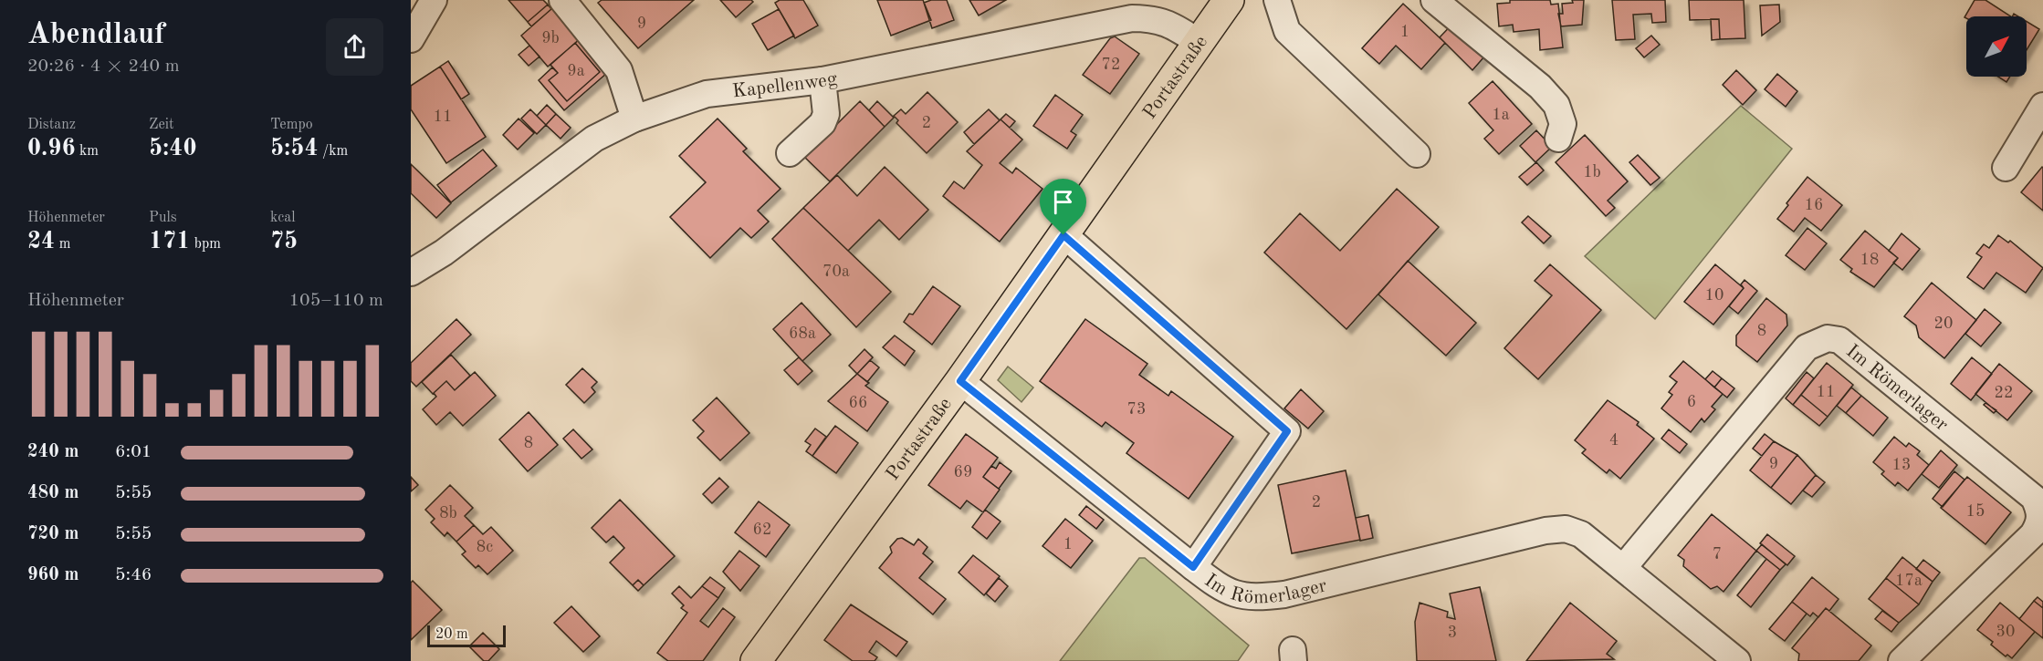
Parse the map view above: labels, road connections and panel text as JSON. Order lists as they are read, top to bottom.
{
  "streets": {
    "main road": ["Portastraße"],
    "street": ["Kapellenweg", "Im Römerlager"]
  },
  "crossings": [
    ["Portastraße", "Kapellenweg"],
    ["Portastraße", "Im Römerlager"]
  ],
  "house_numbers": [
    "9",
    "1",
    "9b",
    "72",
    "9a",
    "1a",
    "11",
    "2",
    "1b",
    "16",
    "18",
    "70a",
    "10",
    "20",
    "8",
    "68a",
    "11",
    "22",
    "6",
    "66",
    "73",
    "4",
    "8",
    "9",
    "13",
    "69",
    "2",
    "15",
    "8b",
    "62",
    "1",
    "8c",
    "7",
    "17a",
    "30",
    "3"
  ],
  "scale_bar": "20 m",
  "north": "top right",
  "page": {
    "heading": ["Abendlauf", "20:26 · 4 × 240 m"],
    "stats": [
      ["Distanz", "0.96 km"],
      ["Zeit", "5:40"],
      ["Tempo", "5:54 /km"],
      ["Höhenmeter", "24 m"],
      ["Puls", "171 bpm"],
      ["kcal", "75"]
    ],
    "chart": ["Höhenmeter", "105–110 m"],
    "list": [
      {
        "name": "240 m",
        "note": "6:01"
      },
      {
        "name": "480 m",
        "note": "5:55"
      },
      {
        "name": "720 m",
        "note": "5:55"
      },
      {
        "name": "960 m",
        "note": "5:46"
      }
    ],
    "scale": "20 m"
  }
}
